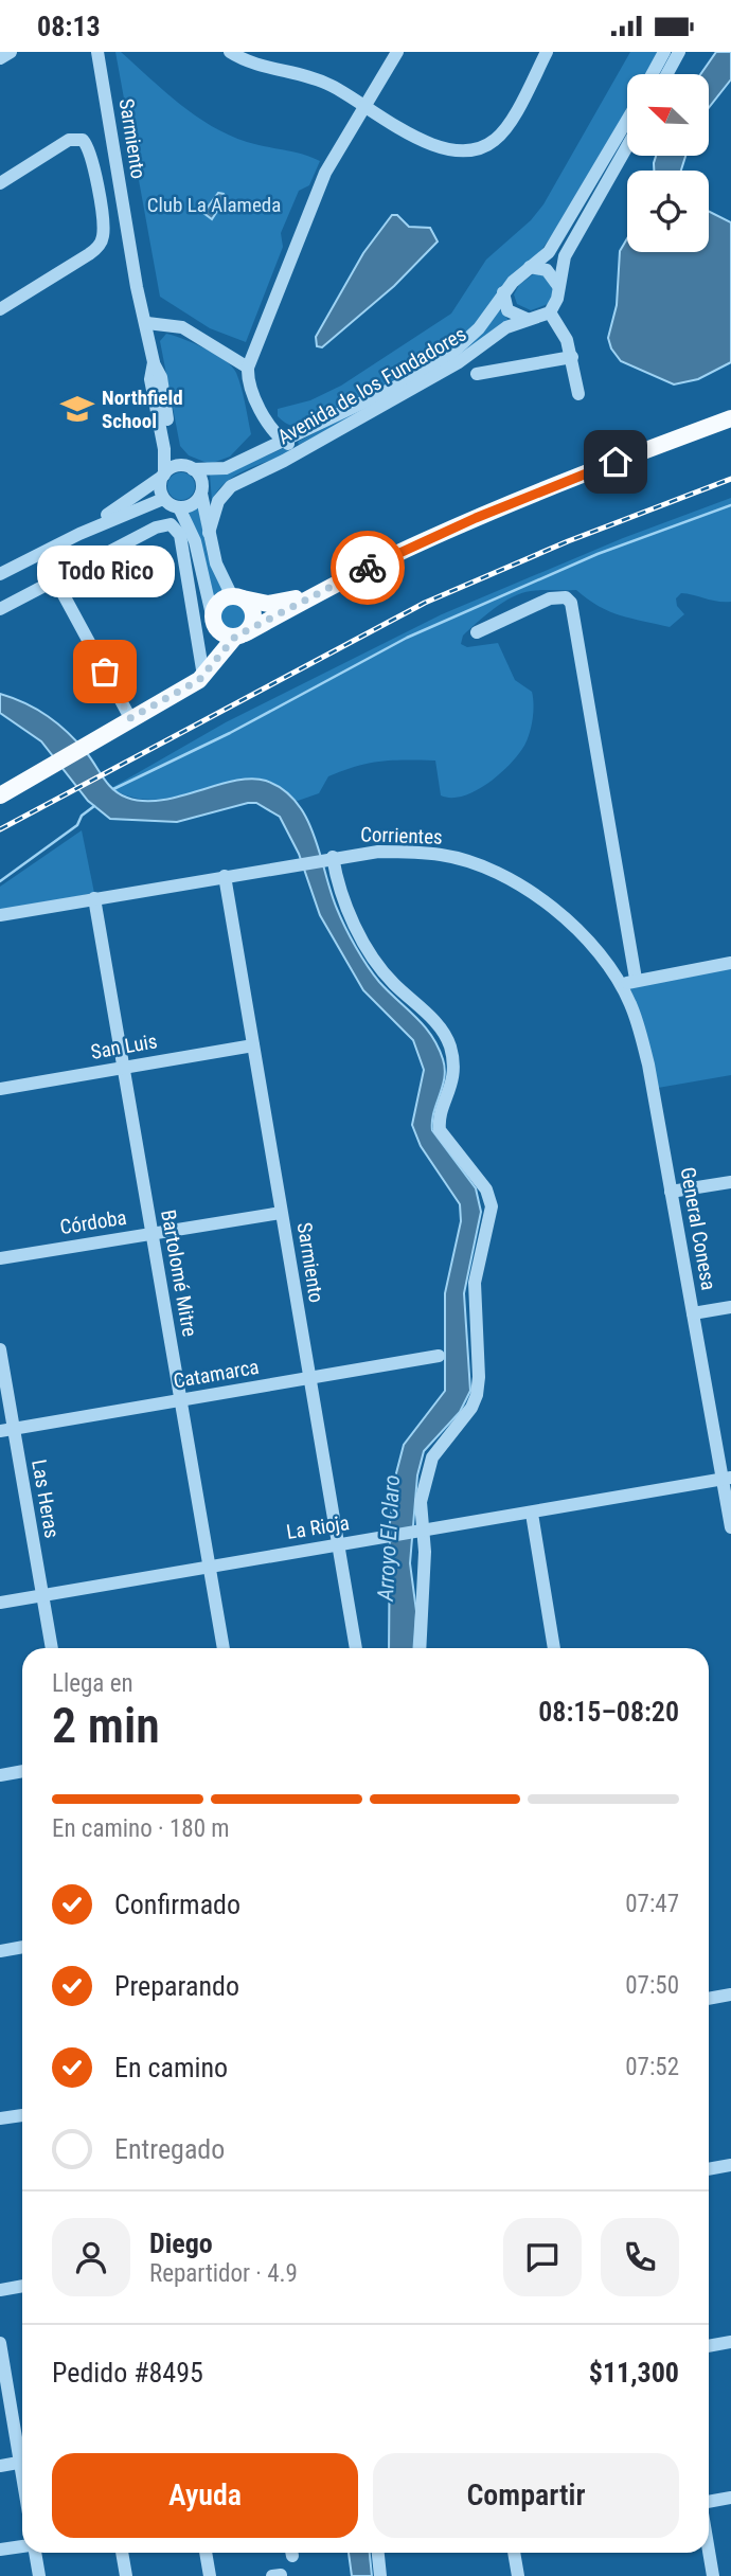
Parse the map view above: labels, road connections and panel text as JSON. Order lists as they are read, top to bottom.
{
  "streets": {
    "street": [
      "Sarmiento",
      "Avenida de los Fundadores",
      "Corrientes",
      "San Luis",
      "Córdoba",
      "General Conesa",
      "Bartolomé Mitre",
      "Catamarca",
      "Las Heras",
      "La Rioja"
    ]
  },
  "crossings": [
    ["Sarmiento", "Avenida de los Fundadores"],
    ["Sarmiento", "Corrientes"],
    ["Sarmiento", "San Luis"],
    ["Sarmiento", "Córdoba"],
    ["Sarmiento", "Catamarca"],
    ["Sarmiento", "La Rioja"],
    ["Corrientes", "General Conesa"],
    ["Corrientes", "Bartolomé Mitre"],
    ["San Luis", "Bartolomé Mitre"],
    ["Córdoba", "Bartolomé Mitre"],
    ["General Conesa", "La Rioja"],
    ["Bartolomé Mitre", "Catamarca"],
    ["Bartolomé Mitre", "La Rioja"],
    ["Catamarca", "Las Heras"],
    ["Las Heras", "La Rioja"]
  ],
  "water": ["Arroyo El Claro"],
  "parks": ["Club La Alameda"],
  "places": {
    "school or university": ["Northfield School"],
    "other": ["Todo Rico"]
  },
  "north": "top left",
  "page": {
    "status": "08:13",
    "bubble": "Todo Rico",
    "heading": ["2 min", "Llega en", "08:15–08:20"],
    "panel": [
      "Diego",
      "Repartidor · 4.9",
      "Pedido #8495",
      "$11,300"
    ],
    "bar": "En camino · 180 m",
    "list": [
      ["Confirmado", "07:47"],
      ["Preparando", "07:50"],
      ["En camino", "07:52"],
      "Entregado"
    ],
    "buttons": ["Ayuda", "Compartir"]
  }
}
